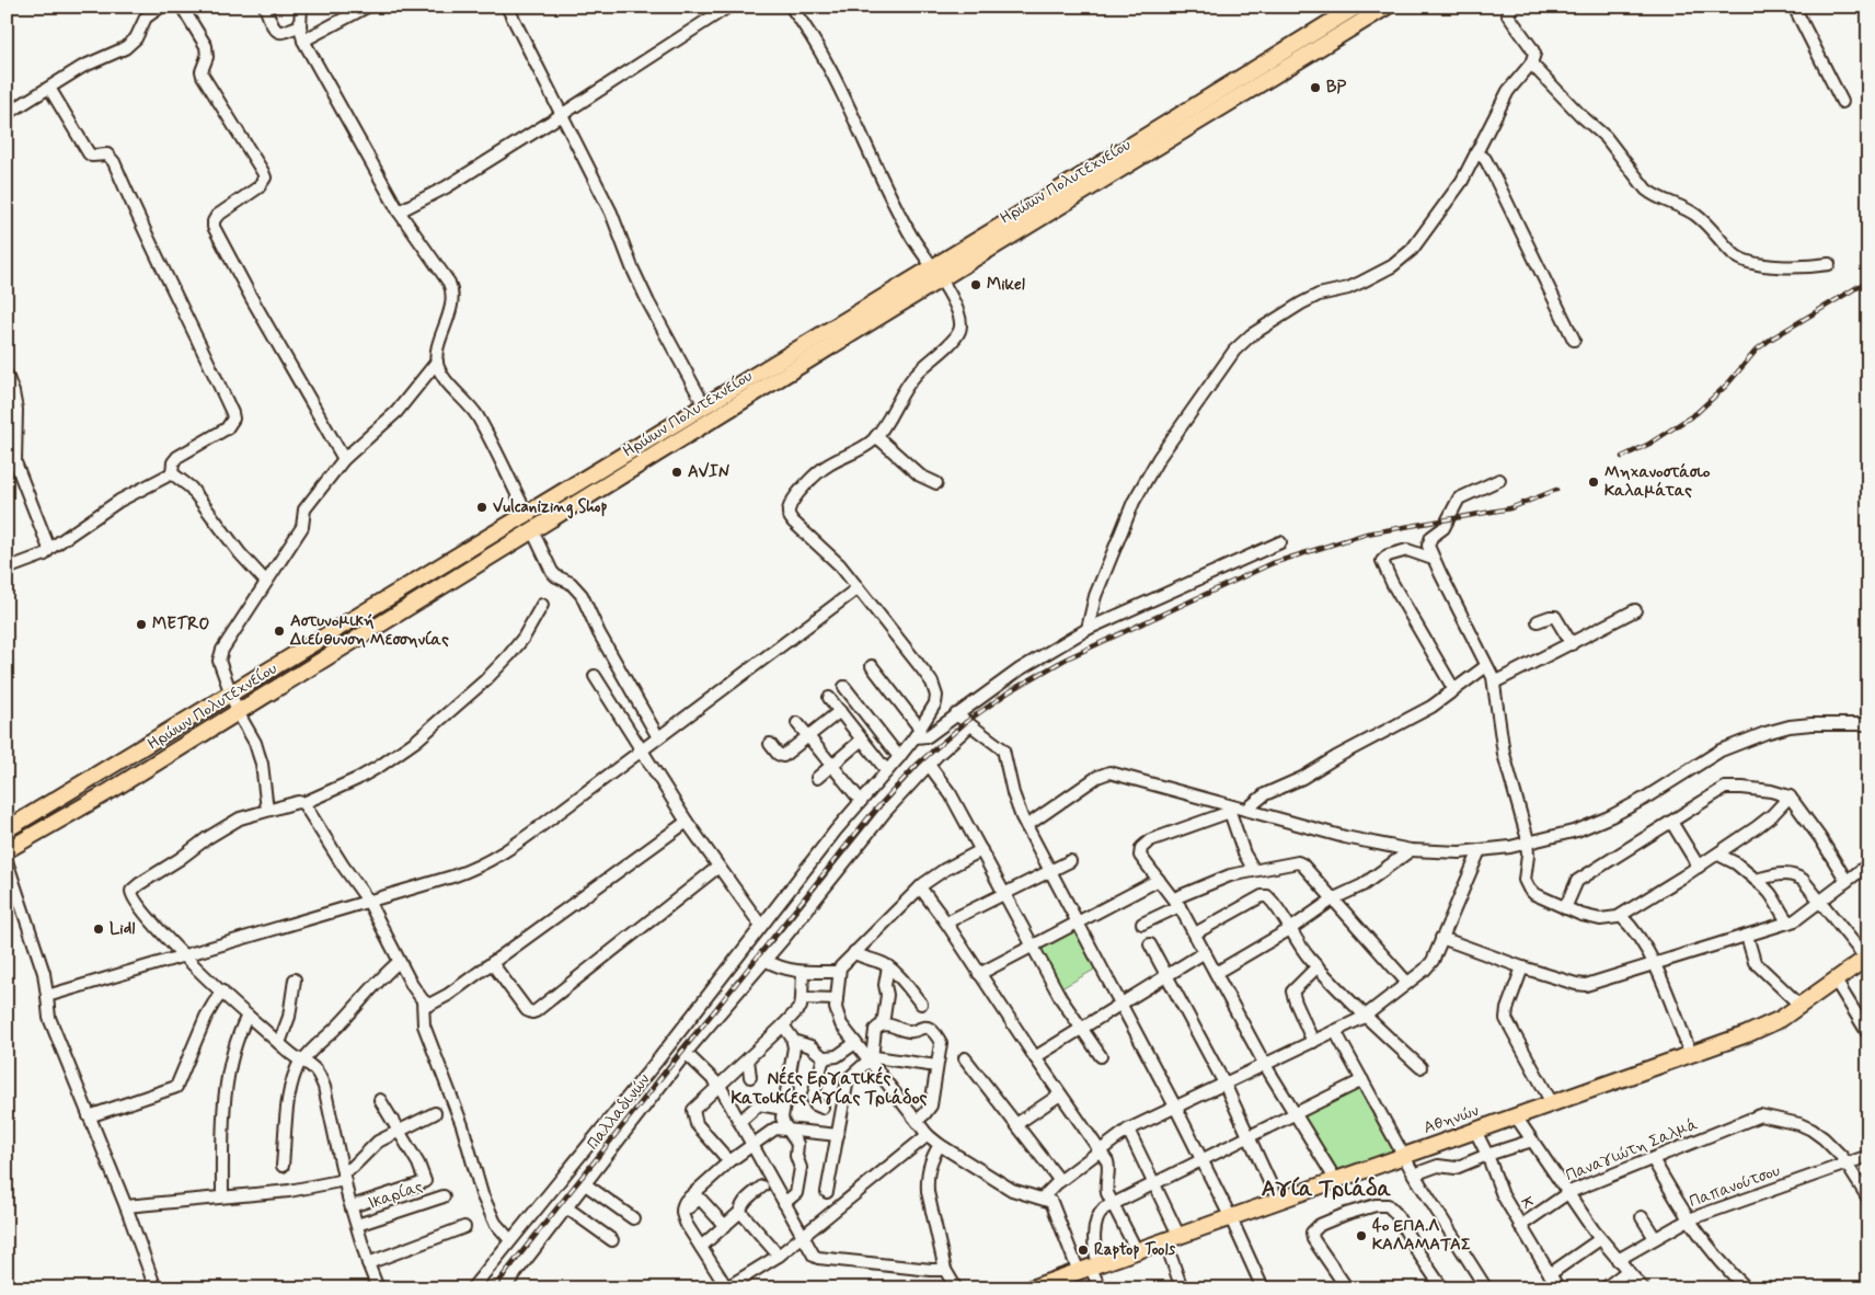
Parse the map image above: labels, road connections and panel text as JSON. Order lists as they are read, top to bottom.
{
  "streets": {
    "main road": ["Ηρώων Πολυτεχνείου", "Αθηνών"],
    "street": [
      "Παλλαδινών",
      "Παναγιώτη Σαλμά",
      "Παπανούτσου",
      "Ικαρίας",
      "Κ"
    ]
  },
  "crossings": [
    ["Αθηνών", "Κ"],
    ["Παναγιώτη Σαλμά", "Παπανούτσου"],
    ["Παναγιώτη Σαλμά", "Κ"]
  ],
  "districts": ["Νέες Εργατικές Κατοικίες Αγίας Τριάδος", "Αγία Τριάδα"],
  "places": [
    "BP",
    "Mikel",
    "AVIN",
    "Μηχανοστάσιο Καλαμάτας",
    "Vulcanizing Shop",
    "METRO",
    "Αστυνομική Διεύθυνση Μεσσηνίας",
    "Lidl",
    "4ο ΕΠΑ.Λ ΚΑΛΑΜΑΤΑΣ",
    "Raptop Tools"
  ]
}
